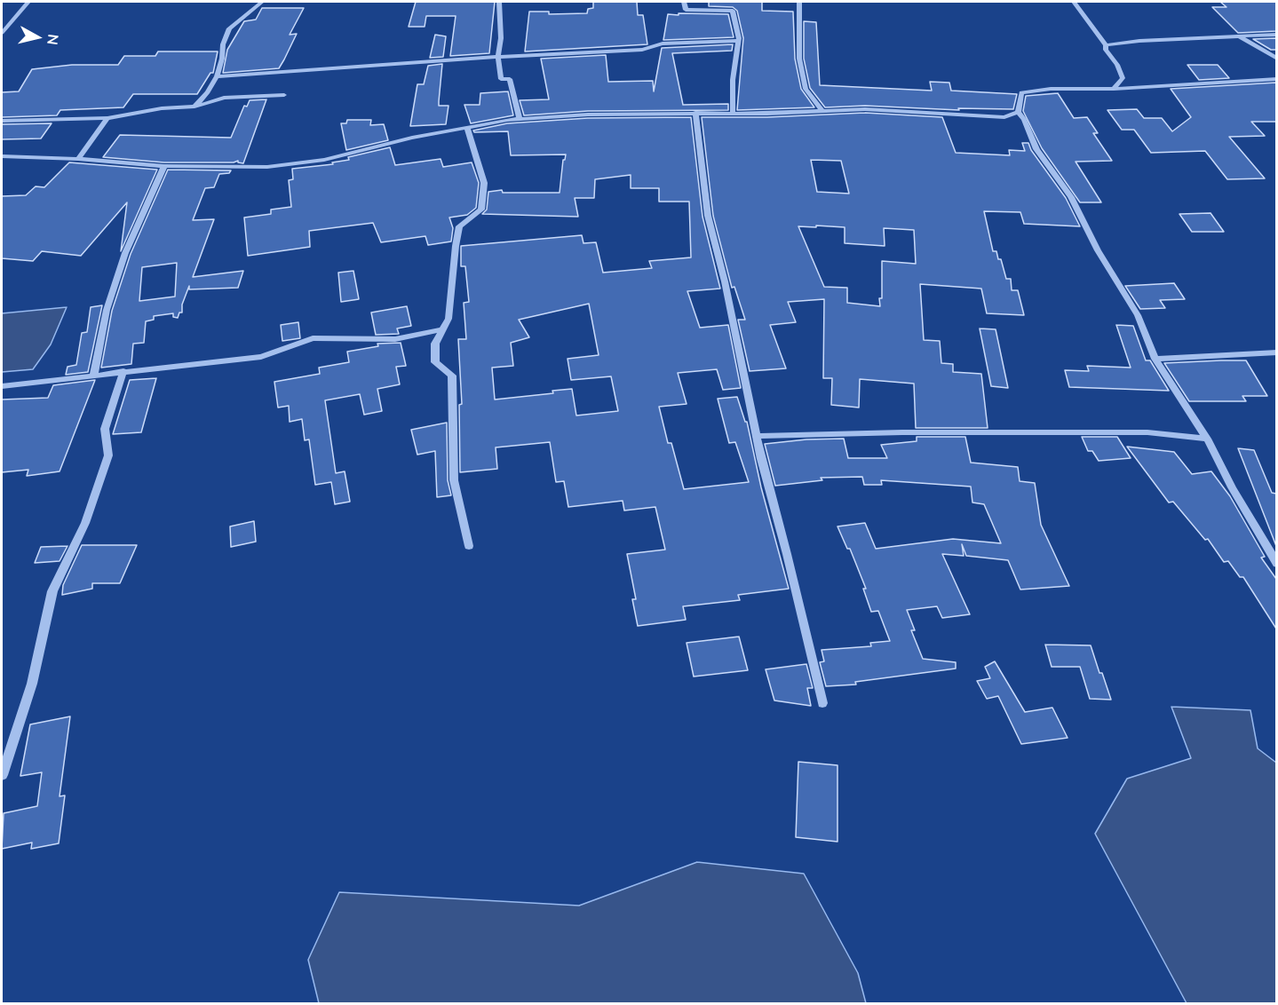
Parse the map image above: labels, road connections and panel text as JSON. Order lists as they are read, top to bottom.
{
  "north": "right"
}
